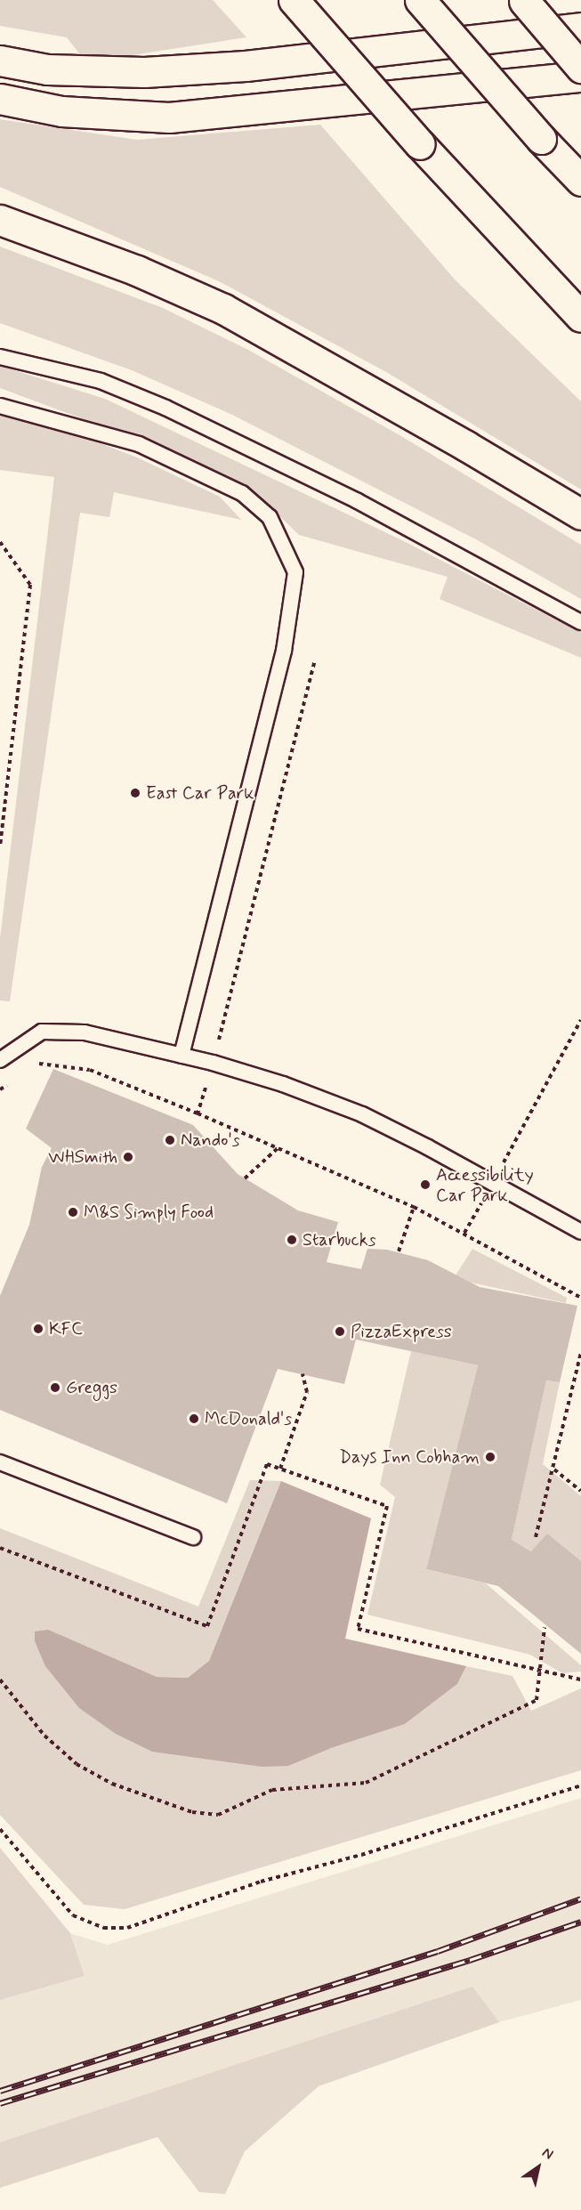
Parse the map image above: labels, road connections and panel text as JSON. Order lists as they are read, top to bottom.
{
  "places": [
    "East Car Park",
    "Nando's",
    "WHSmith",
    "Accessibility Car Park",
    "M&S Simply Food",
    "Starbucks",
    "KFC",
    "PizzaExpress",
    "Greggs",
    "McDonald's",
    "Days Inn Cobham"
  ],
  "north": "top right"
}
